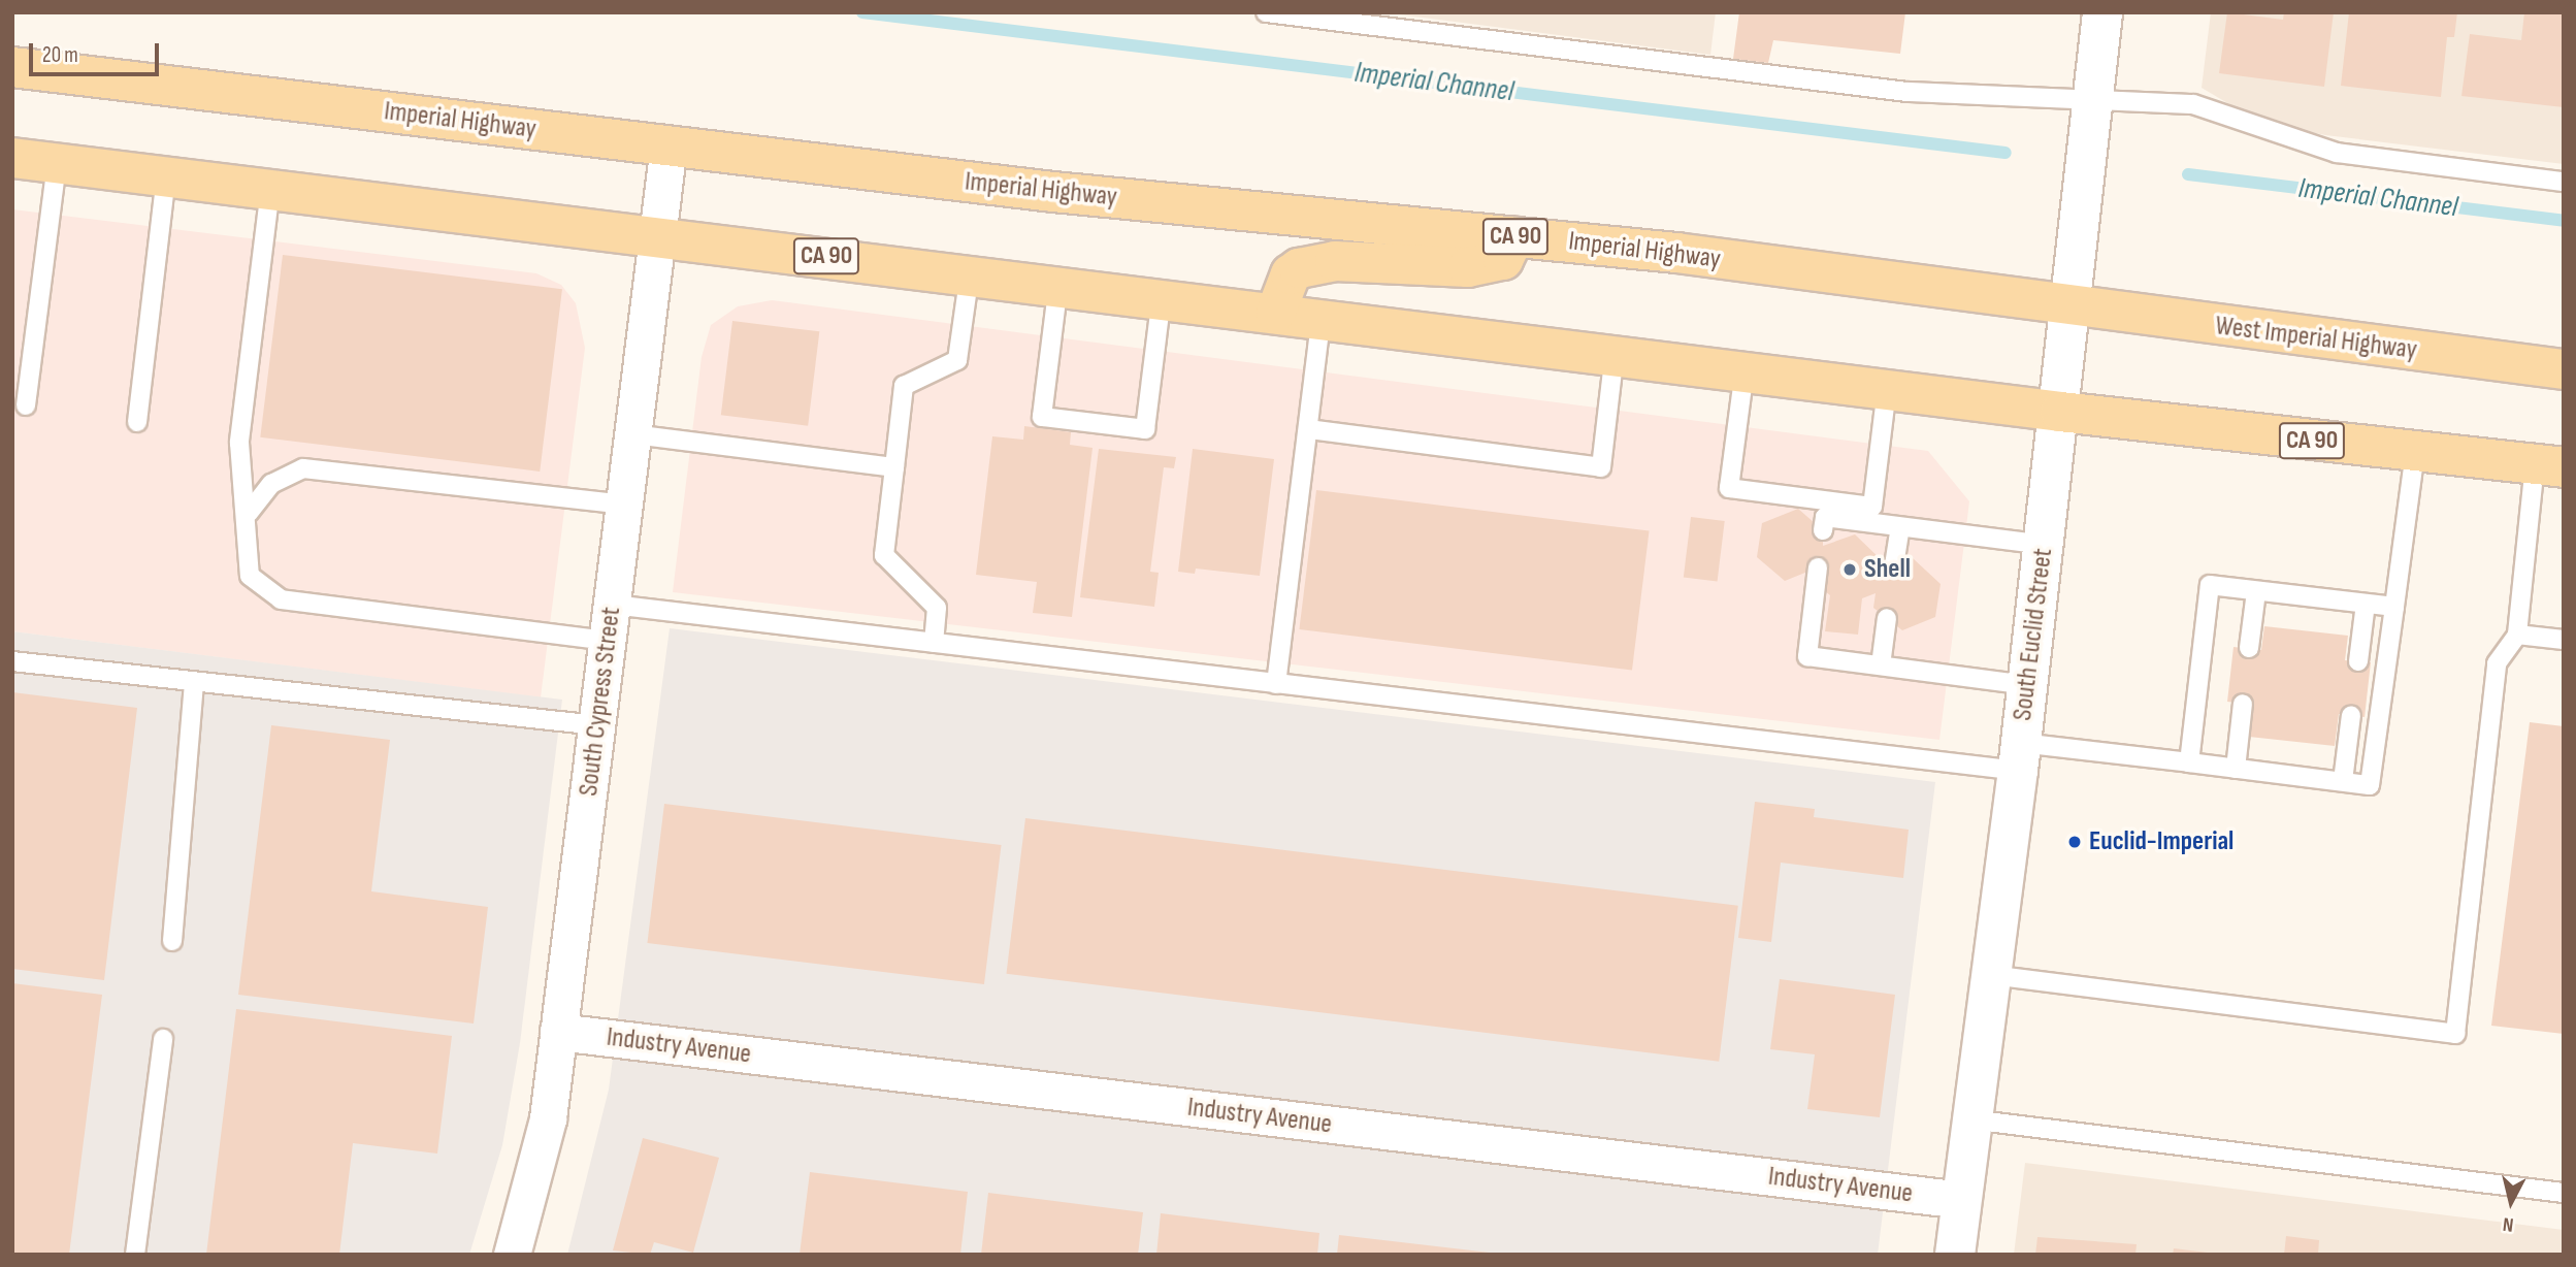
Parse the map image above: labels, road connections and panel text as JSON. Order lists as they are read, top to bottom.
{
  "streets": {
    "main road": [
      "Imperial Highway",
      "CA 90",
      "West Imperial Highway",
      "South Euclid Street"
    ],
    "street": ["South Cypress Street", "Industry Avenue"]
  },
  "crossings": [
    ["Imperial Highway", "West Imperial Highway"],
    ["Imperial Highway", "South Euclid Street"],
    ["Imperial Highway", "South Cypress Street"],
    ["CA 90", "South Euclid Street"],
    ["CA 90", "South Cypress Street"],
    ["West Imperial Highway", "South Euclid Street"],
    ["South Euclid Street", "Industry Avenue"],
    ["South Cypress Street", "Industry Avenue"]
  ],
  "water": ["Imperial Channel"],
  "places": ["Shell", "Euclid-Imperial"],
  "scale_bar": "20 m",
  "north": "bottom"
}
